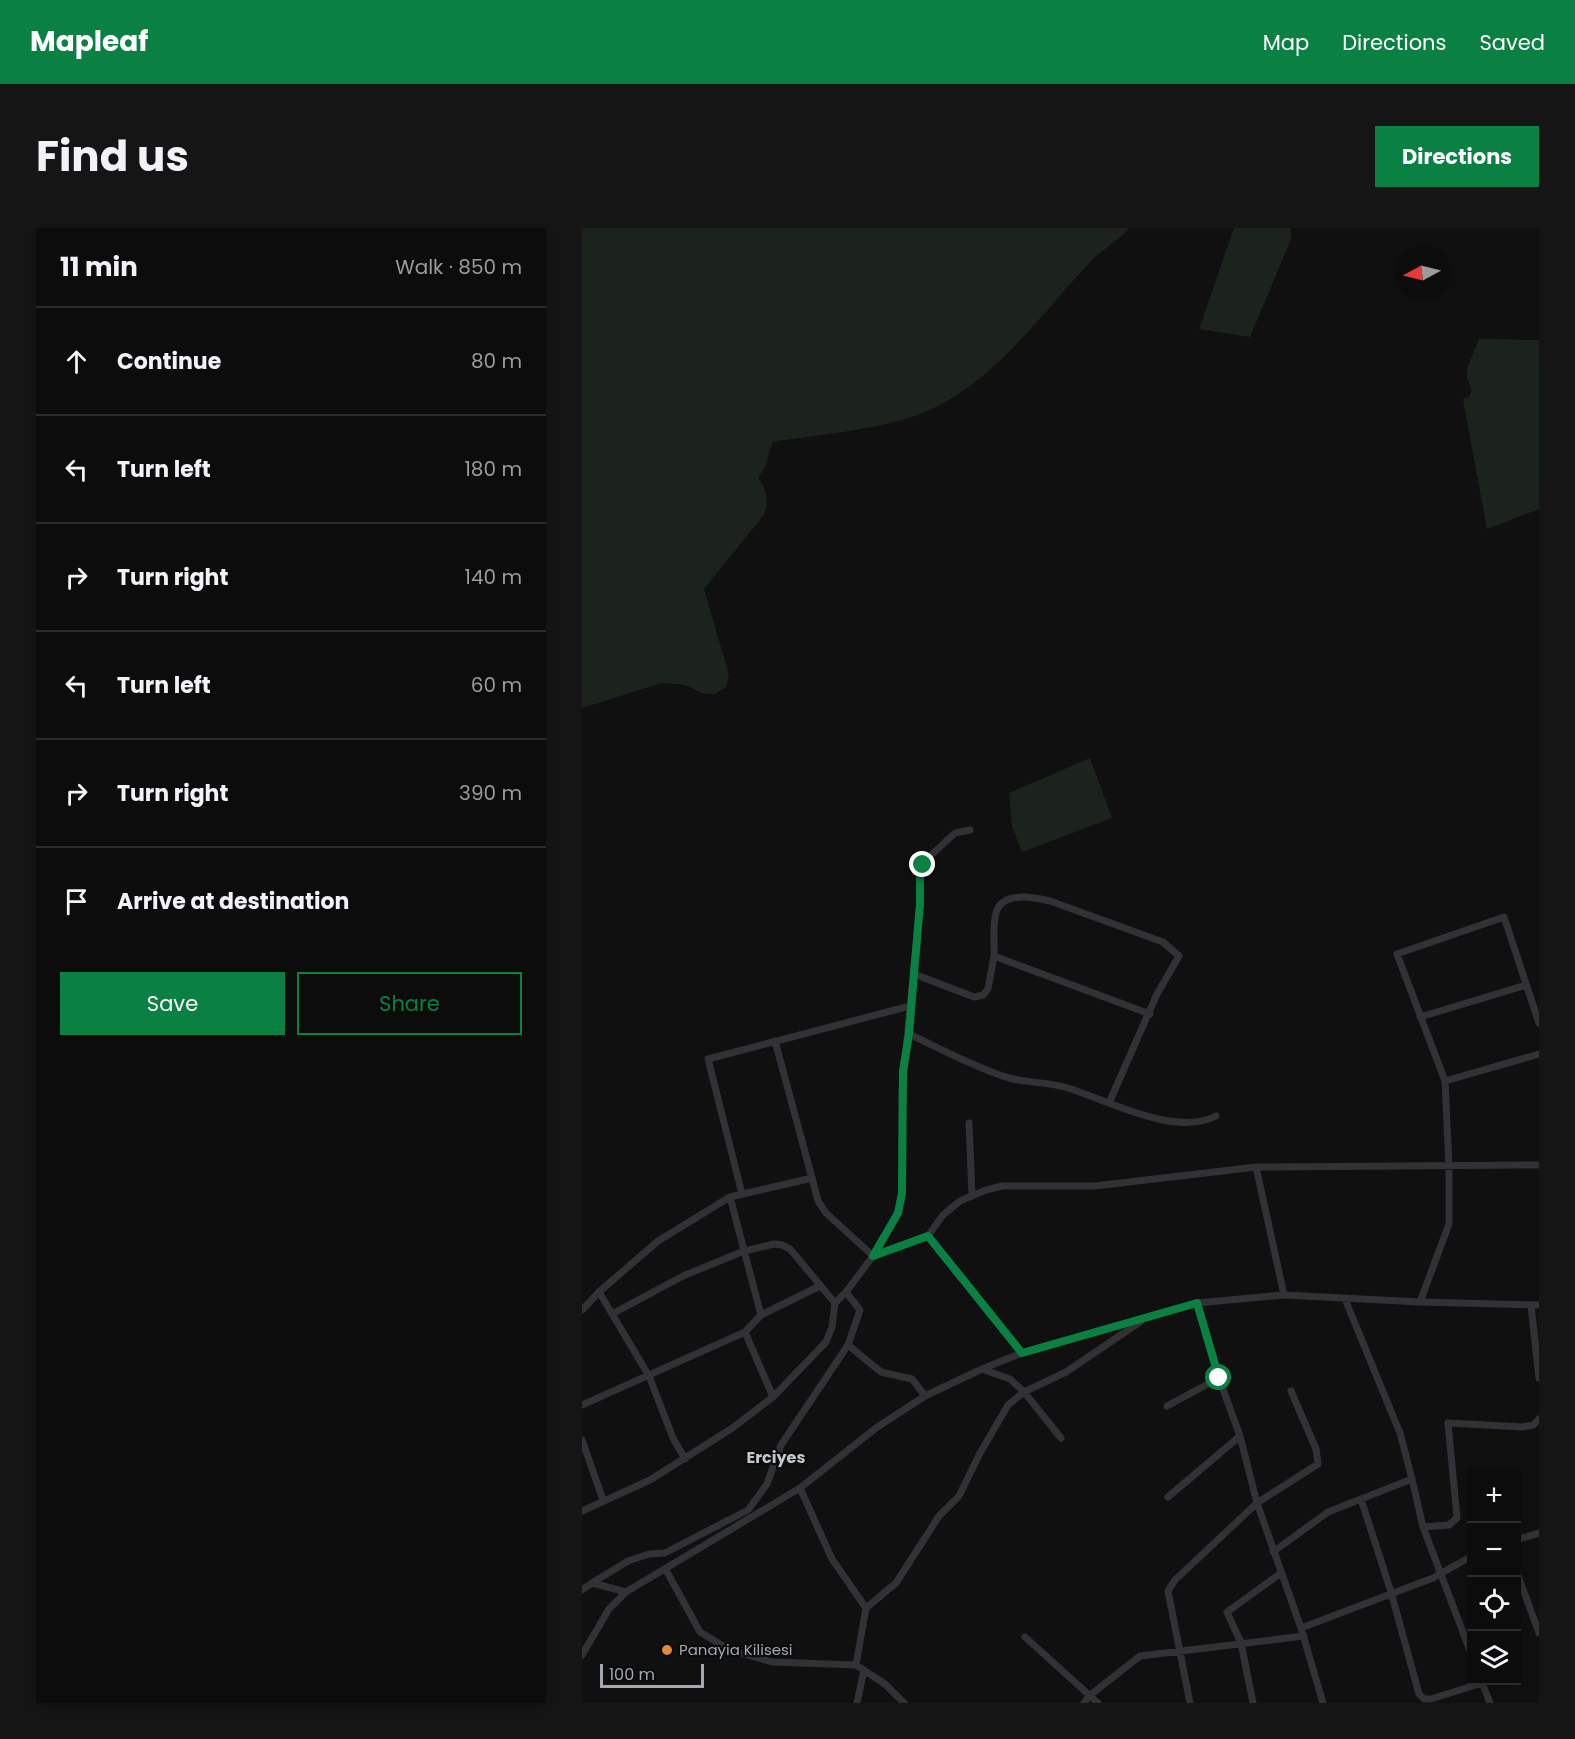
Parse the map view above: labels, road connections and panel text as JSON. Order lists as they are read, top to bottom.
{
  "districts": ["Erciyes"],
  "places": ["Panayia Kilisesi"],
  "scale_bar": "100 m",
  "north": "left",
  "page": {
    "header": "Mapleaf",
    "nav": ["Map", "Directions", "Saved"],
    "title": "Find us",
    "buttons": [
      "Directions",
      ["Save", "Share"]
    ],
    "heading": ["11 min", "Walk · 850 m"],
    "list": [
      ["Continue", "80 m"],
      ["Turn left", "180 m"],
      ["Turn right", "140 m"],
      ["Turn left", "60 m"],
      ["Turn right", "390 m"],
      "Arrive at destination"
    ],
    "map_buttons": ["+", "−"],
    "scale": "100 m"
  }
}
